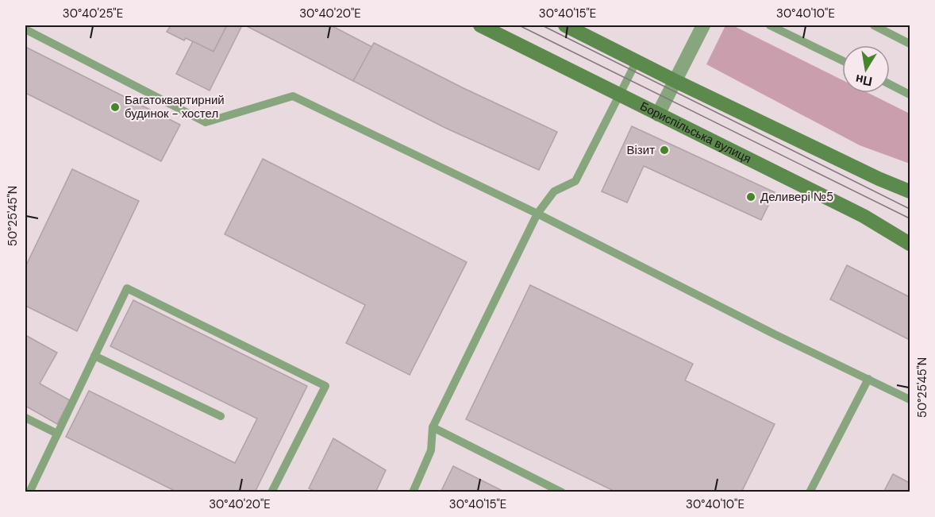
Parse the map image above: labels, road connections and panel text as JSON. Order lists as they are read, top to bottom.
{
  "streets": {
    "main road": ["Бориспільська вулиця"]
  },
  "places": ["Багатоквартирний будинок - хостел", "Візит", "Деливері №5"],
  "north": "bottom",
  "coordinates": [
    "30°40'25\"E",
    "30°40'20\"E",
    "30°40'15\"E",
    "30°40'10\"E",
    "50°25'45\"N"
  ]
}
